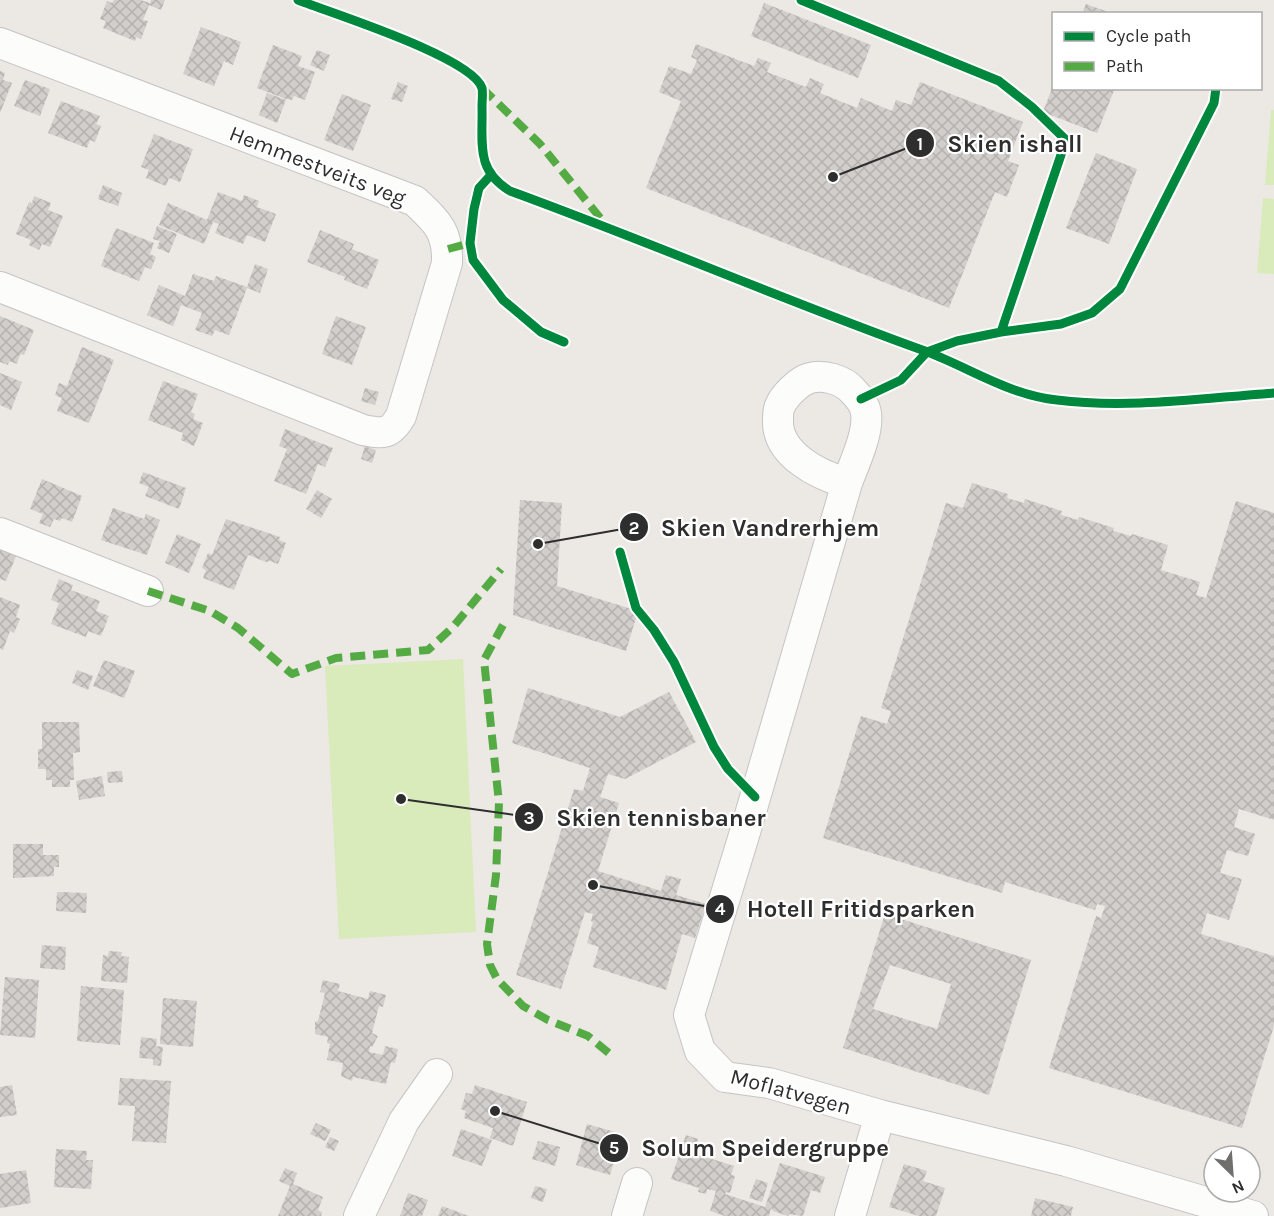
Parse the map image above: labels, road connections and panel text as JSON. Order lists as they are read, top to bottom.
{
  "streets": {
    "street": ["Hemmestveits veg", "Moflatvegen"]
  },
  "places": [
    "Skien ishall",
    "Skien Vandrerhjem",
    "Skien tennisbaner",
    "Hotell Fritidsparken",
    "Solum Speidergruppe"
  ],
  "legend": ["Cycle path", "Path"],
  "north": "bottom right"
}
